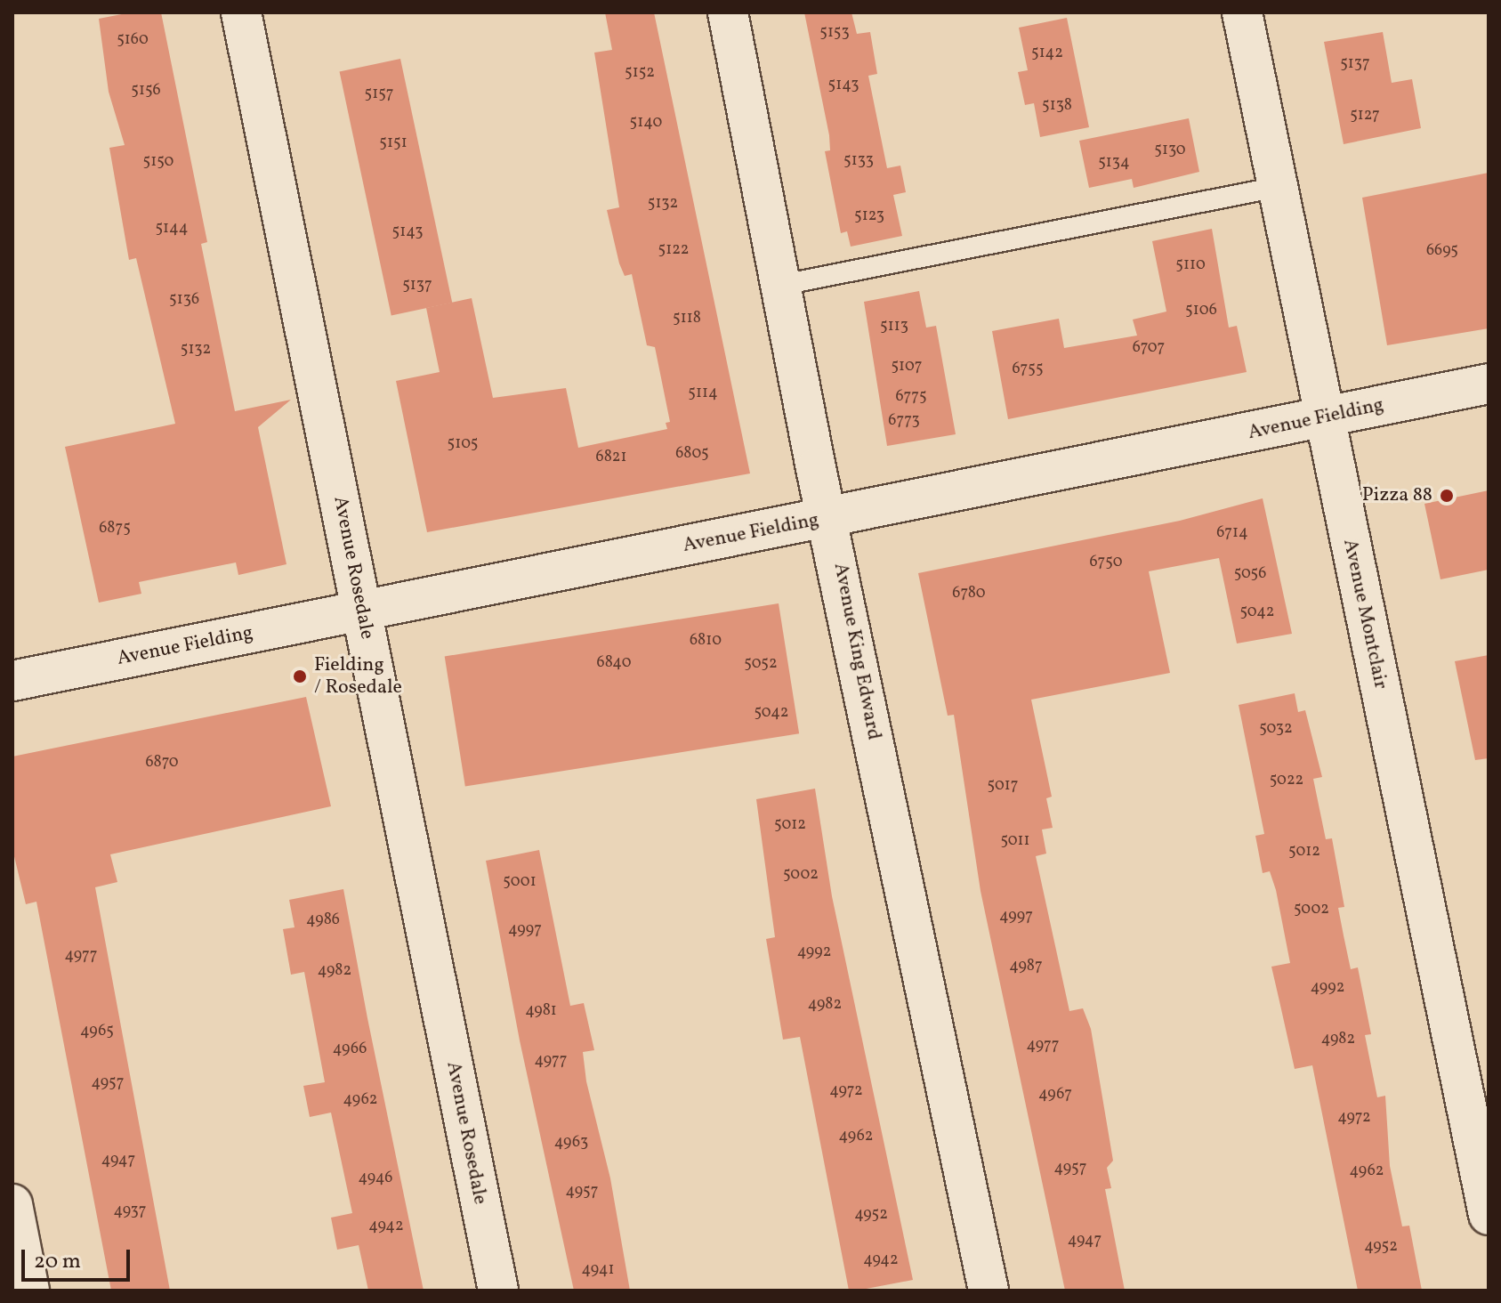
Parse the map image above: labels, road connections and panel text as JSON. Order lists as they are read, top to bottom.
{
  "streets": {
    "street": [
      "Avenue Fielding",
      "Avenue Rosedale",
      "Avenue Montclair",
      "Avenue King Edward"
    ]
  },
  "crossings": [
    ["Avenue Fielding", "Avenue Rosedale"],
    ["Avenue Fielding", "Avenue Montclair"],
    ["Avenue Fielding", "Avenue King Edward"]
  ],
  "places": ["Pizza 88", "Fielding / Rosedale"],
  "house_numbers": [
    "5153",
    "5160",
    "5142",
    "5137",
    "5152",
    "5143",
    "5156",
    "5157",
    "5138",
    "5127",
    "5140",
    "5151",
    "5130",
    "5133",
    "5150",
    "5134",
    "5132",
    "5123",
    "5144",
    "5143",
    "5122",
    "6695",
    "5110",
    "5137",
    "5136",
    "5106",
    "5118",
    "5113",
    "6707",
    "5132",
    "5107",
    "6755",
    "5114",
    "6775",
    "6773",
    "5105",
    "6805",
    "6821",
    "6875",
    "6714",
    "6750",
    "5056",
    "6780",
    "5042",
    "6810",
    "6840",
    "5052",
    "5042",
    "5032",
    "6870",
    "5022",
    "5017",
    "5012",
    "5011",
    "5012",
    "5002",
    "5001",
    "5002",
    "4997",
    "4986",
    "4997",
    "4992",
    "4977",
    "4987",
    "4982",
    "4992",
    "4982",
    "4981",
    "4965",
    "4982",
    "4977",
    "4966",
    "4977",
    "4957",
    "4972",
    "4967",
    "4962",
    "4972",
    "4962",
    "4963",
    "4947",
    "4957",
    "4962",
    "4946",
    "4957",
    "4937",
    "4952",
    "4942",
    "4947",
    "4952",
    "4942",
    "4941"
  ],
  "scale_bar": "20 m"
}
